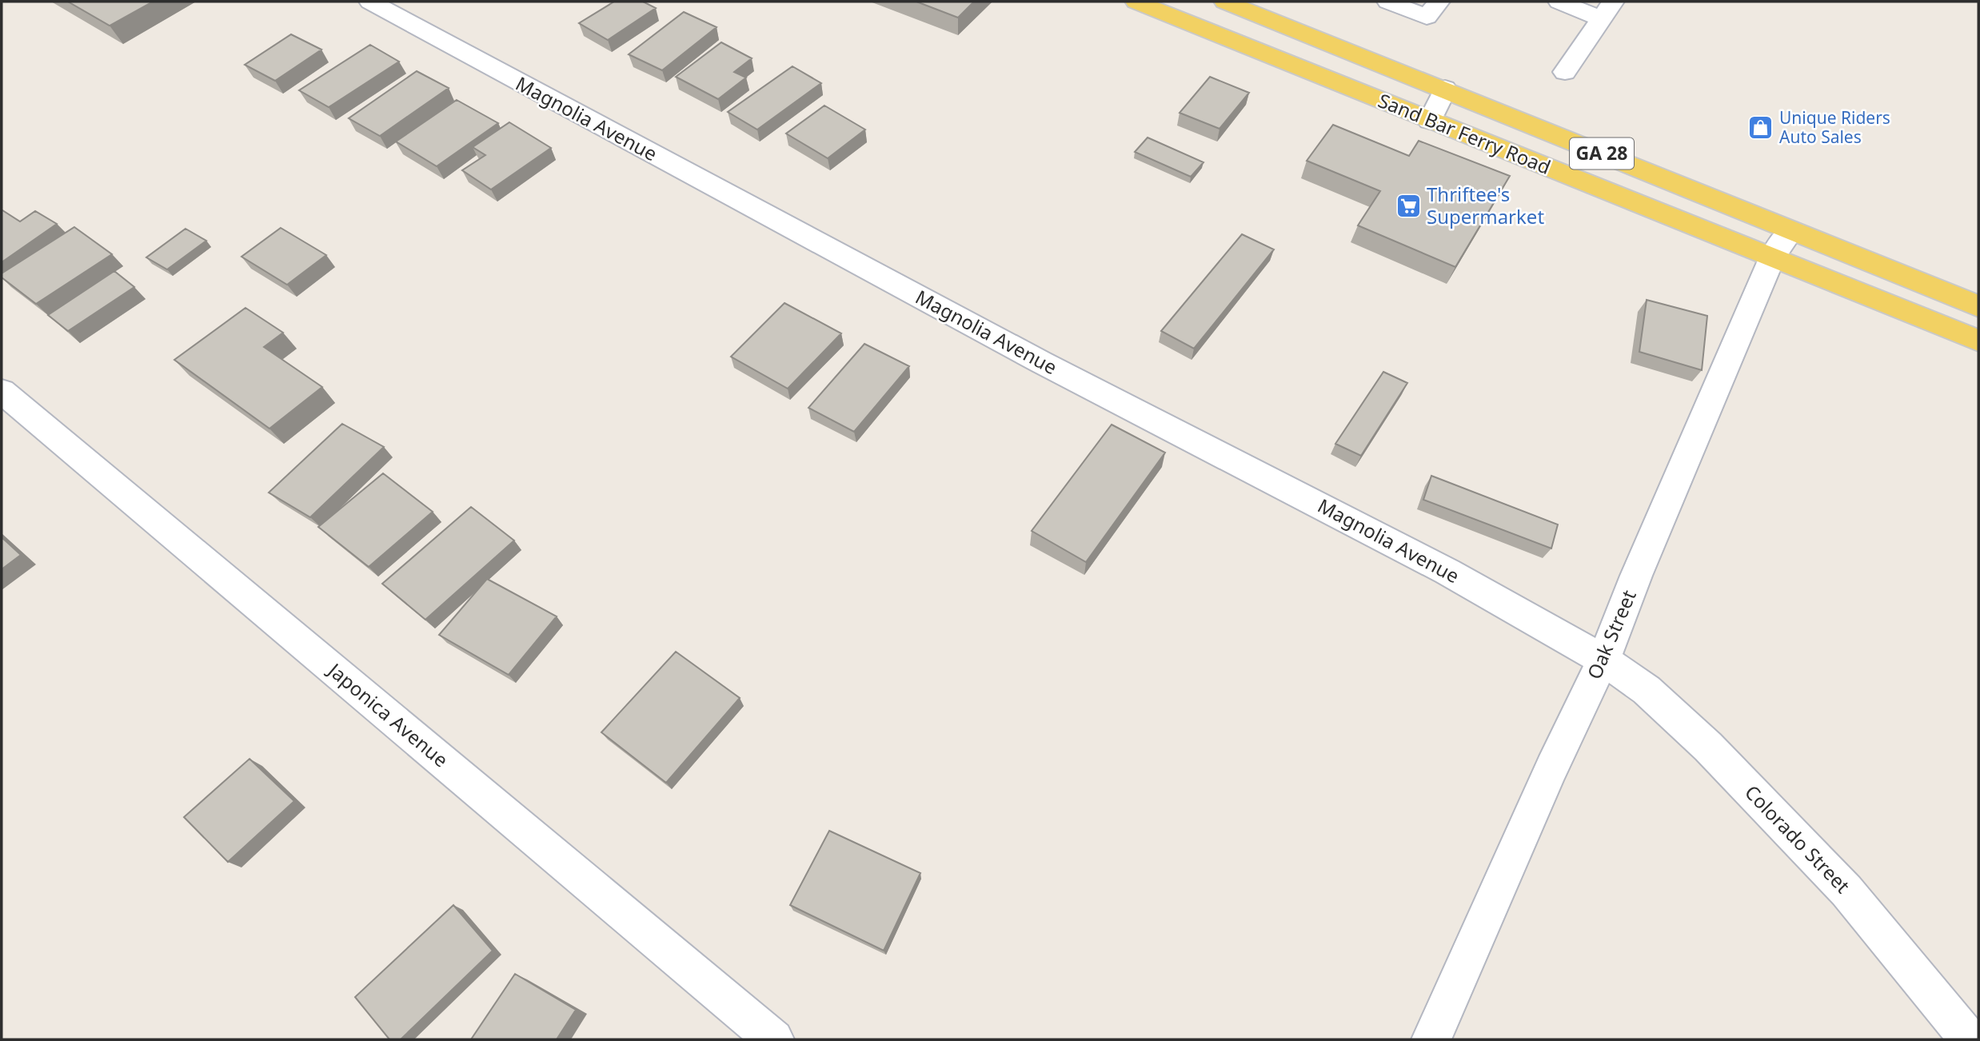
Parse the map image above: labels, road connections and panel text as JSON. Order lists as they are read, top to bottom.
{
  "streets": {
    "main road": ["Sand Bar Ferry Road", "GA 28"],
    "street": [
      "Magnolia Avenue",
      "Oak Street",
      "Japonica Avenue",
      "Colorado Street"
    ]
  },
  "crossings": [
    ["Magnolia Avenue", "Oak Street"],
    ["Magnolia Avenue", "Colorado Street"],
    ["Sand Bar Ferry Road", "Oak Street"],
    ["Oak Street", "Colorado Street"]
  ],
  "places": {
    "shop": ["Unique Riders Auto Sales"],
    "supermarket": ["Thriftee's Supermarket"]
  }
}
